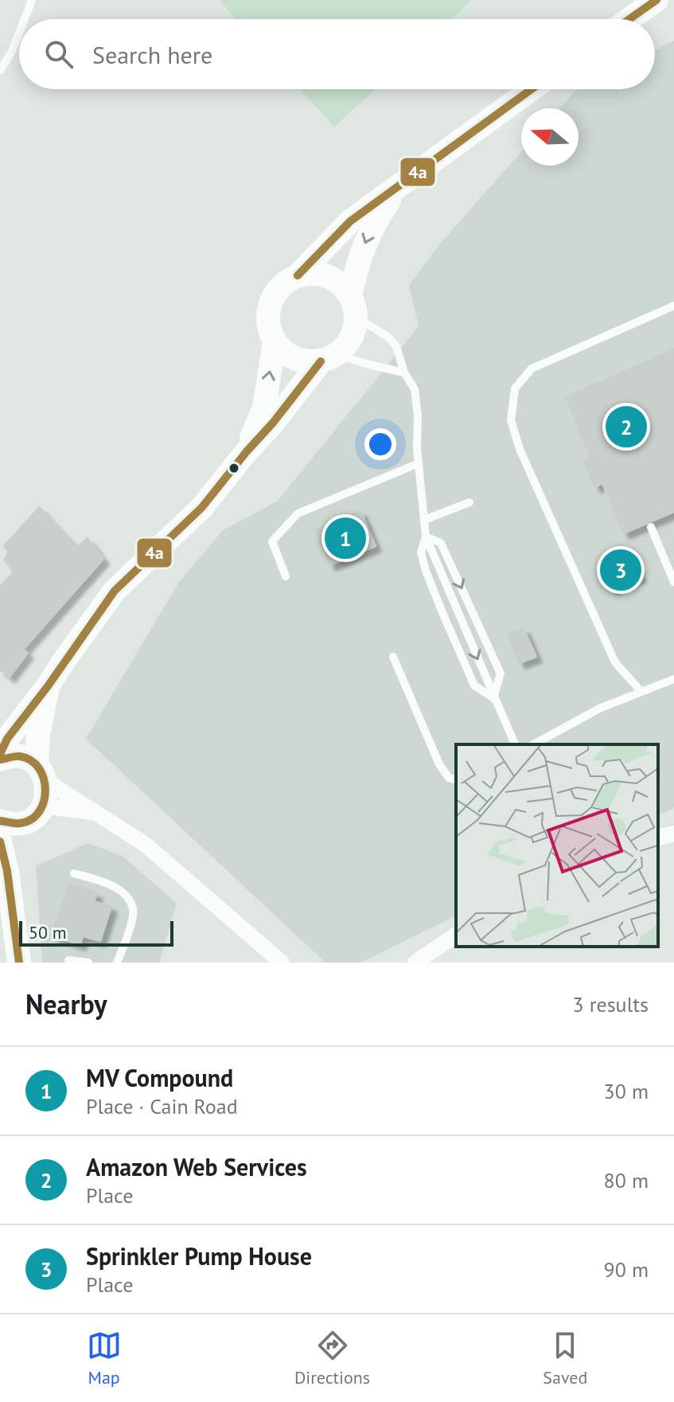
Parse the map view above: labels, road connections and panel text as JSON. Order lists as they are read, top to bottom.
{
  "lines": ["transit line 4a"],
  "scale_bar": "50 m",
  "north": "left",
  "page": {
    "search": "Search here",
    "pins": ["2", "1", "3"],
    "scale": "50 m",
    "heading": ["Nearby", "3 results"],
    "list": [
      {
        "mark": "1",
        "name": "MV Compound",
        "note": "Place · Cain Road",
        "value": "30 m"
      },
      {
        "mark": "2",
        "name": "Amazon Web Services",
        "note": "Place",
        "value": "80 m"
      },
      {
        "mark": "3",
        "name": "Sprinkler Pump House",
        "note": "Place",
        "value": "90 m"
      }
    ],
    "nav": ["Map", "Directions", "Saved"]
  }
}
